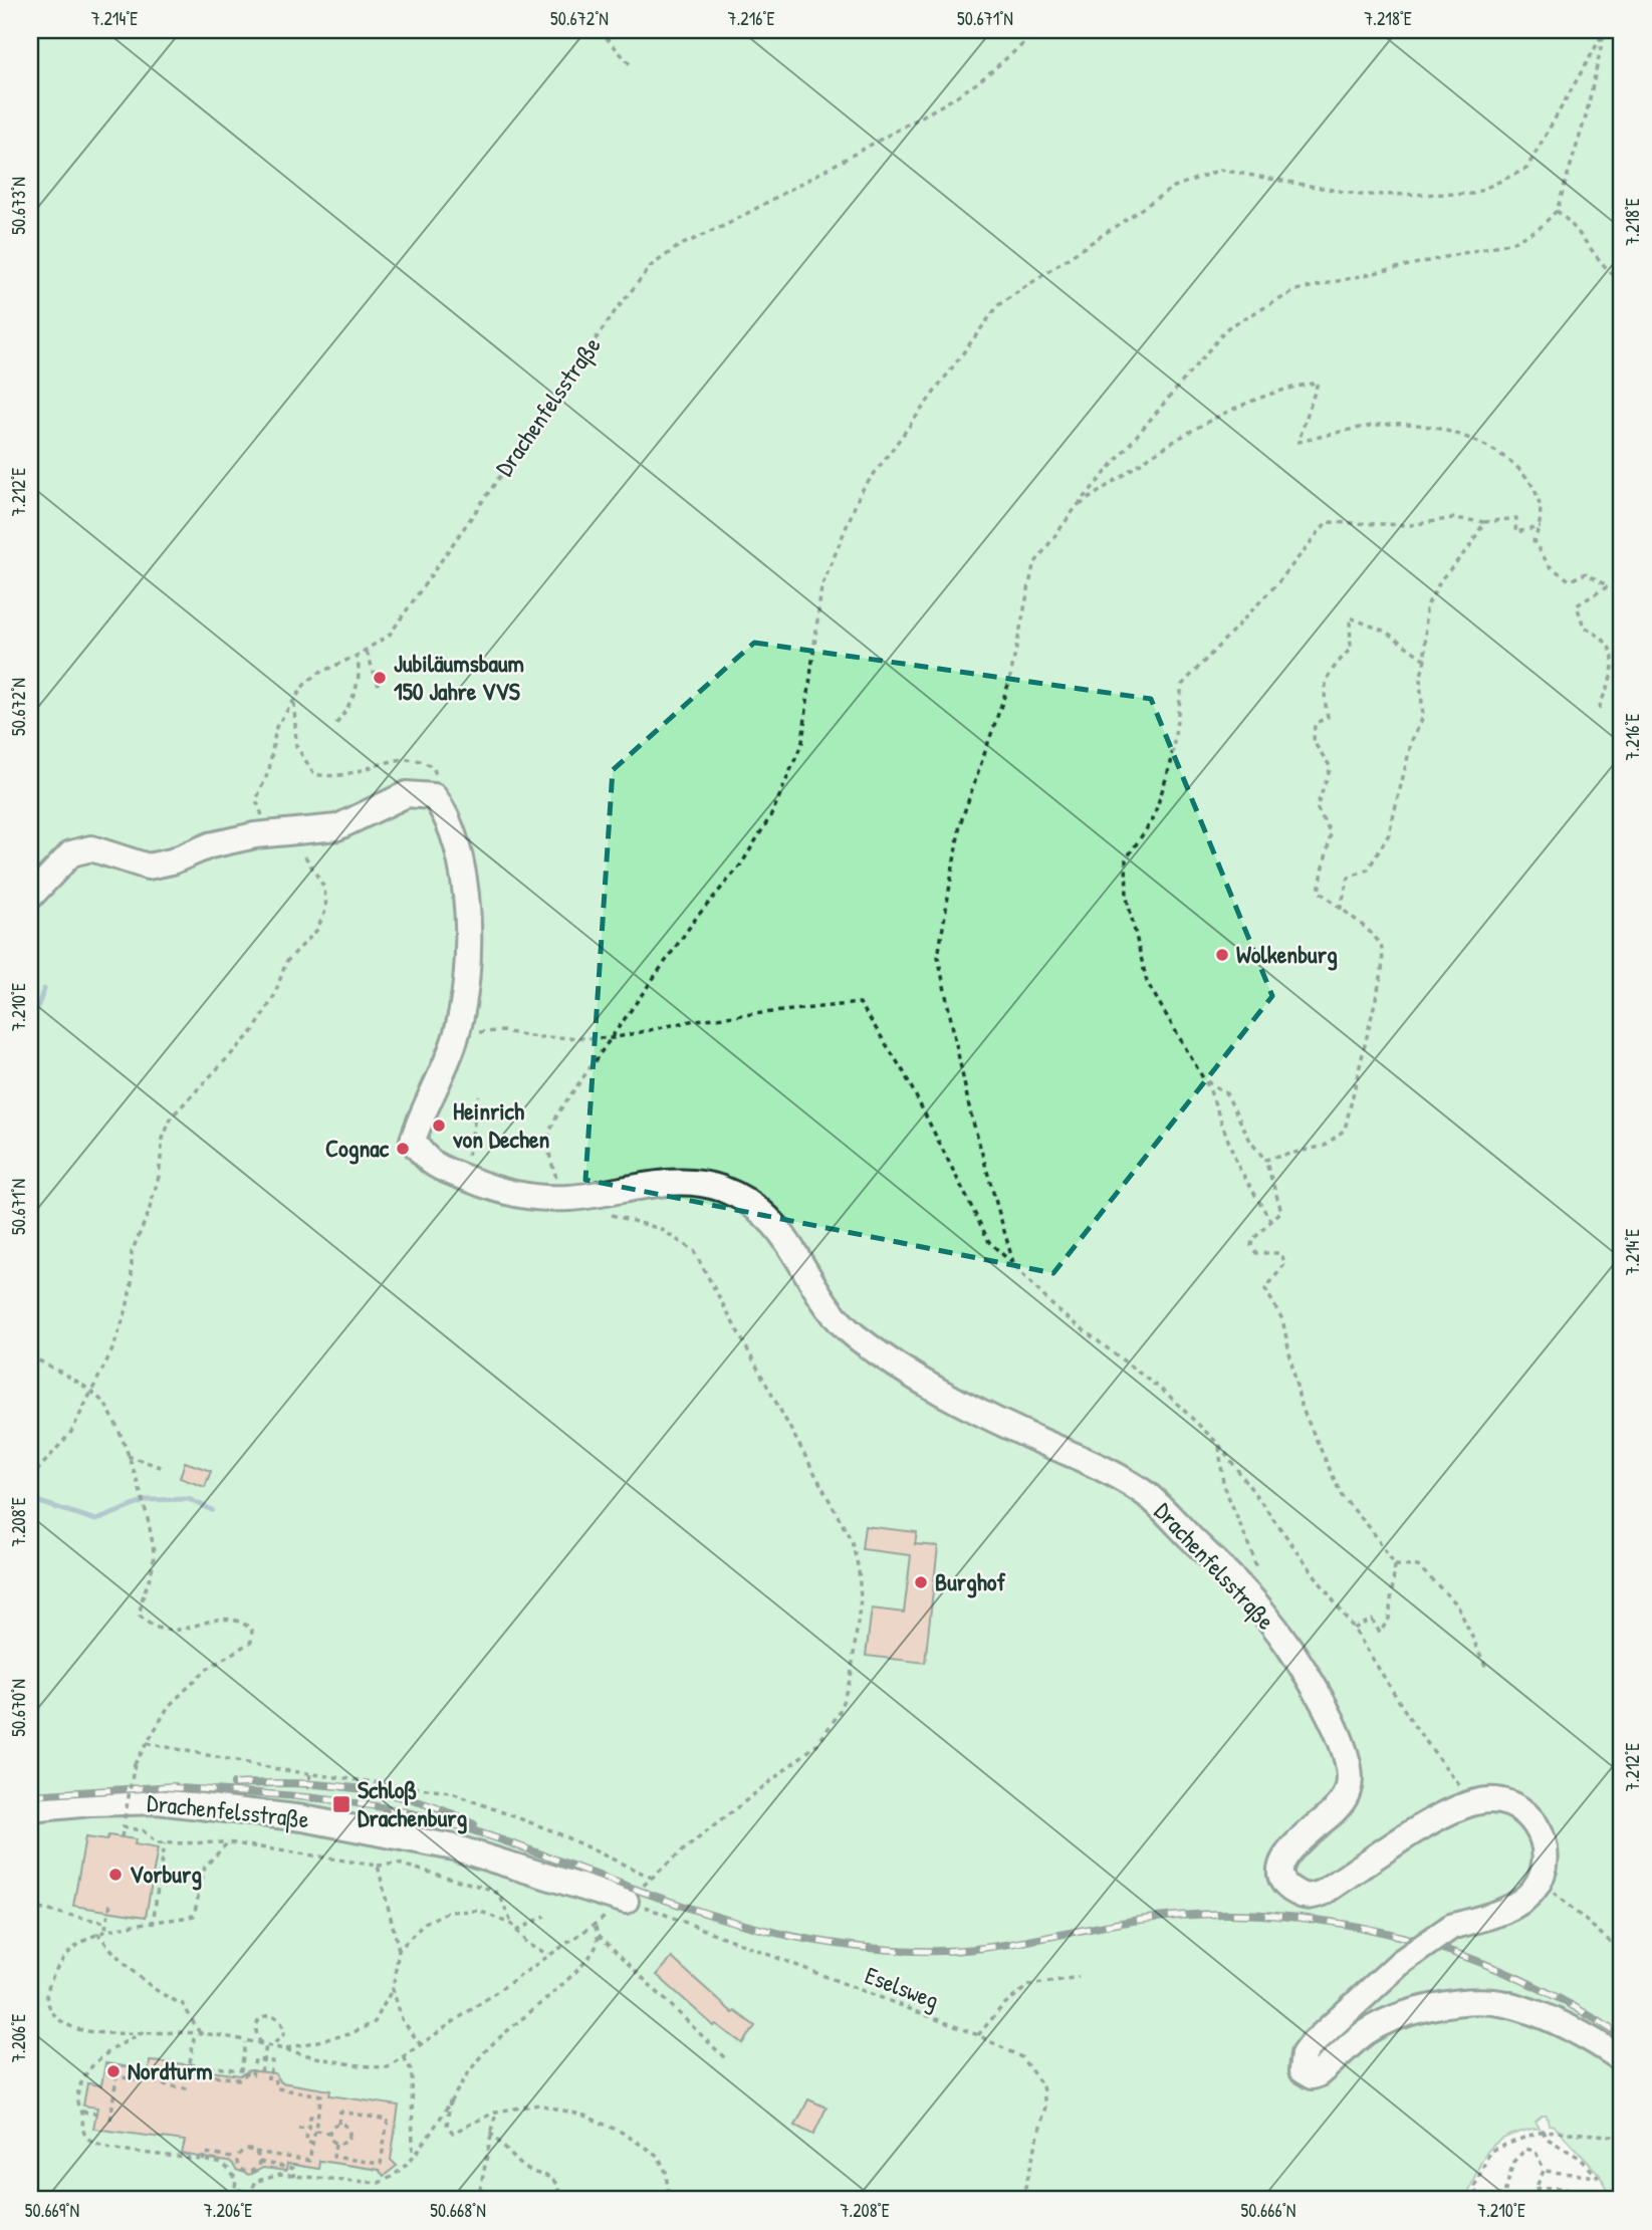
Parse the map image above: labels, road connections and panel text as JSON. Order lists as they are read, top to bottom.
{
  "streets": {
    "lane": ["Drachenfelsstraße"],
    "path": ["Eselsweg"]
  },
  "crossings": [
    ["Drachenfelsstraße", "Eselsweg"]
  ],
  "places": {
    "other": [
      "Jubiläumsbaum 150 Jahre VVS",
      "Wolkenburg",
      "Heinrich von Dechen",
      "Cognac",
      "Burghof",
      "Vorburg",
      "Nordturm"
    ],
    "transit": ["Schloß Drachenburg"]
  },
  "coordinates": [
    "7.214°E",
    "50.672°N",
    "7.216°E",
    "50.671°N",
    "7.218°E",
    "50.673°N",
    "7.212°E",
    "7.210°E",
    "7.208°E",
    "50.670°N",
    "7.206°E",
    "50.669°N",
    "50.668°N",
    "50.666°N"
  ]
}
